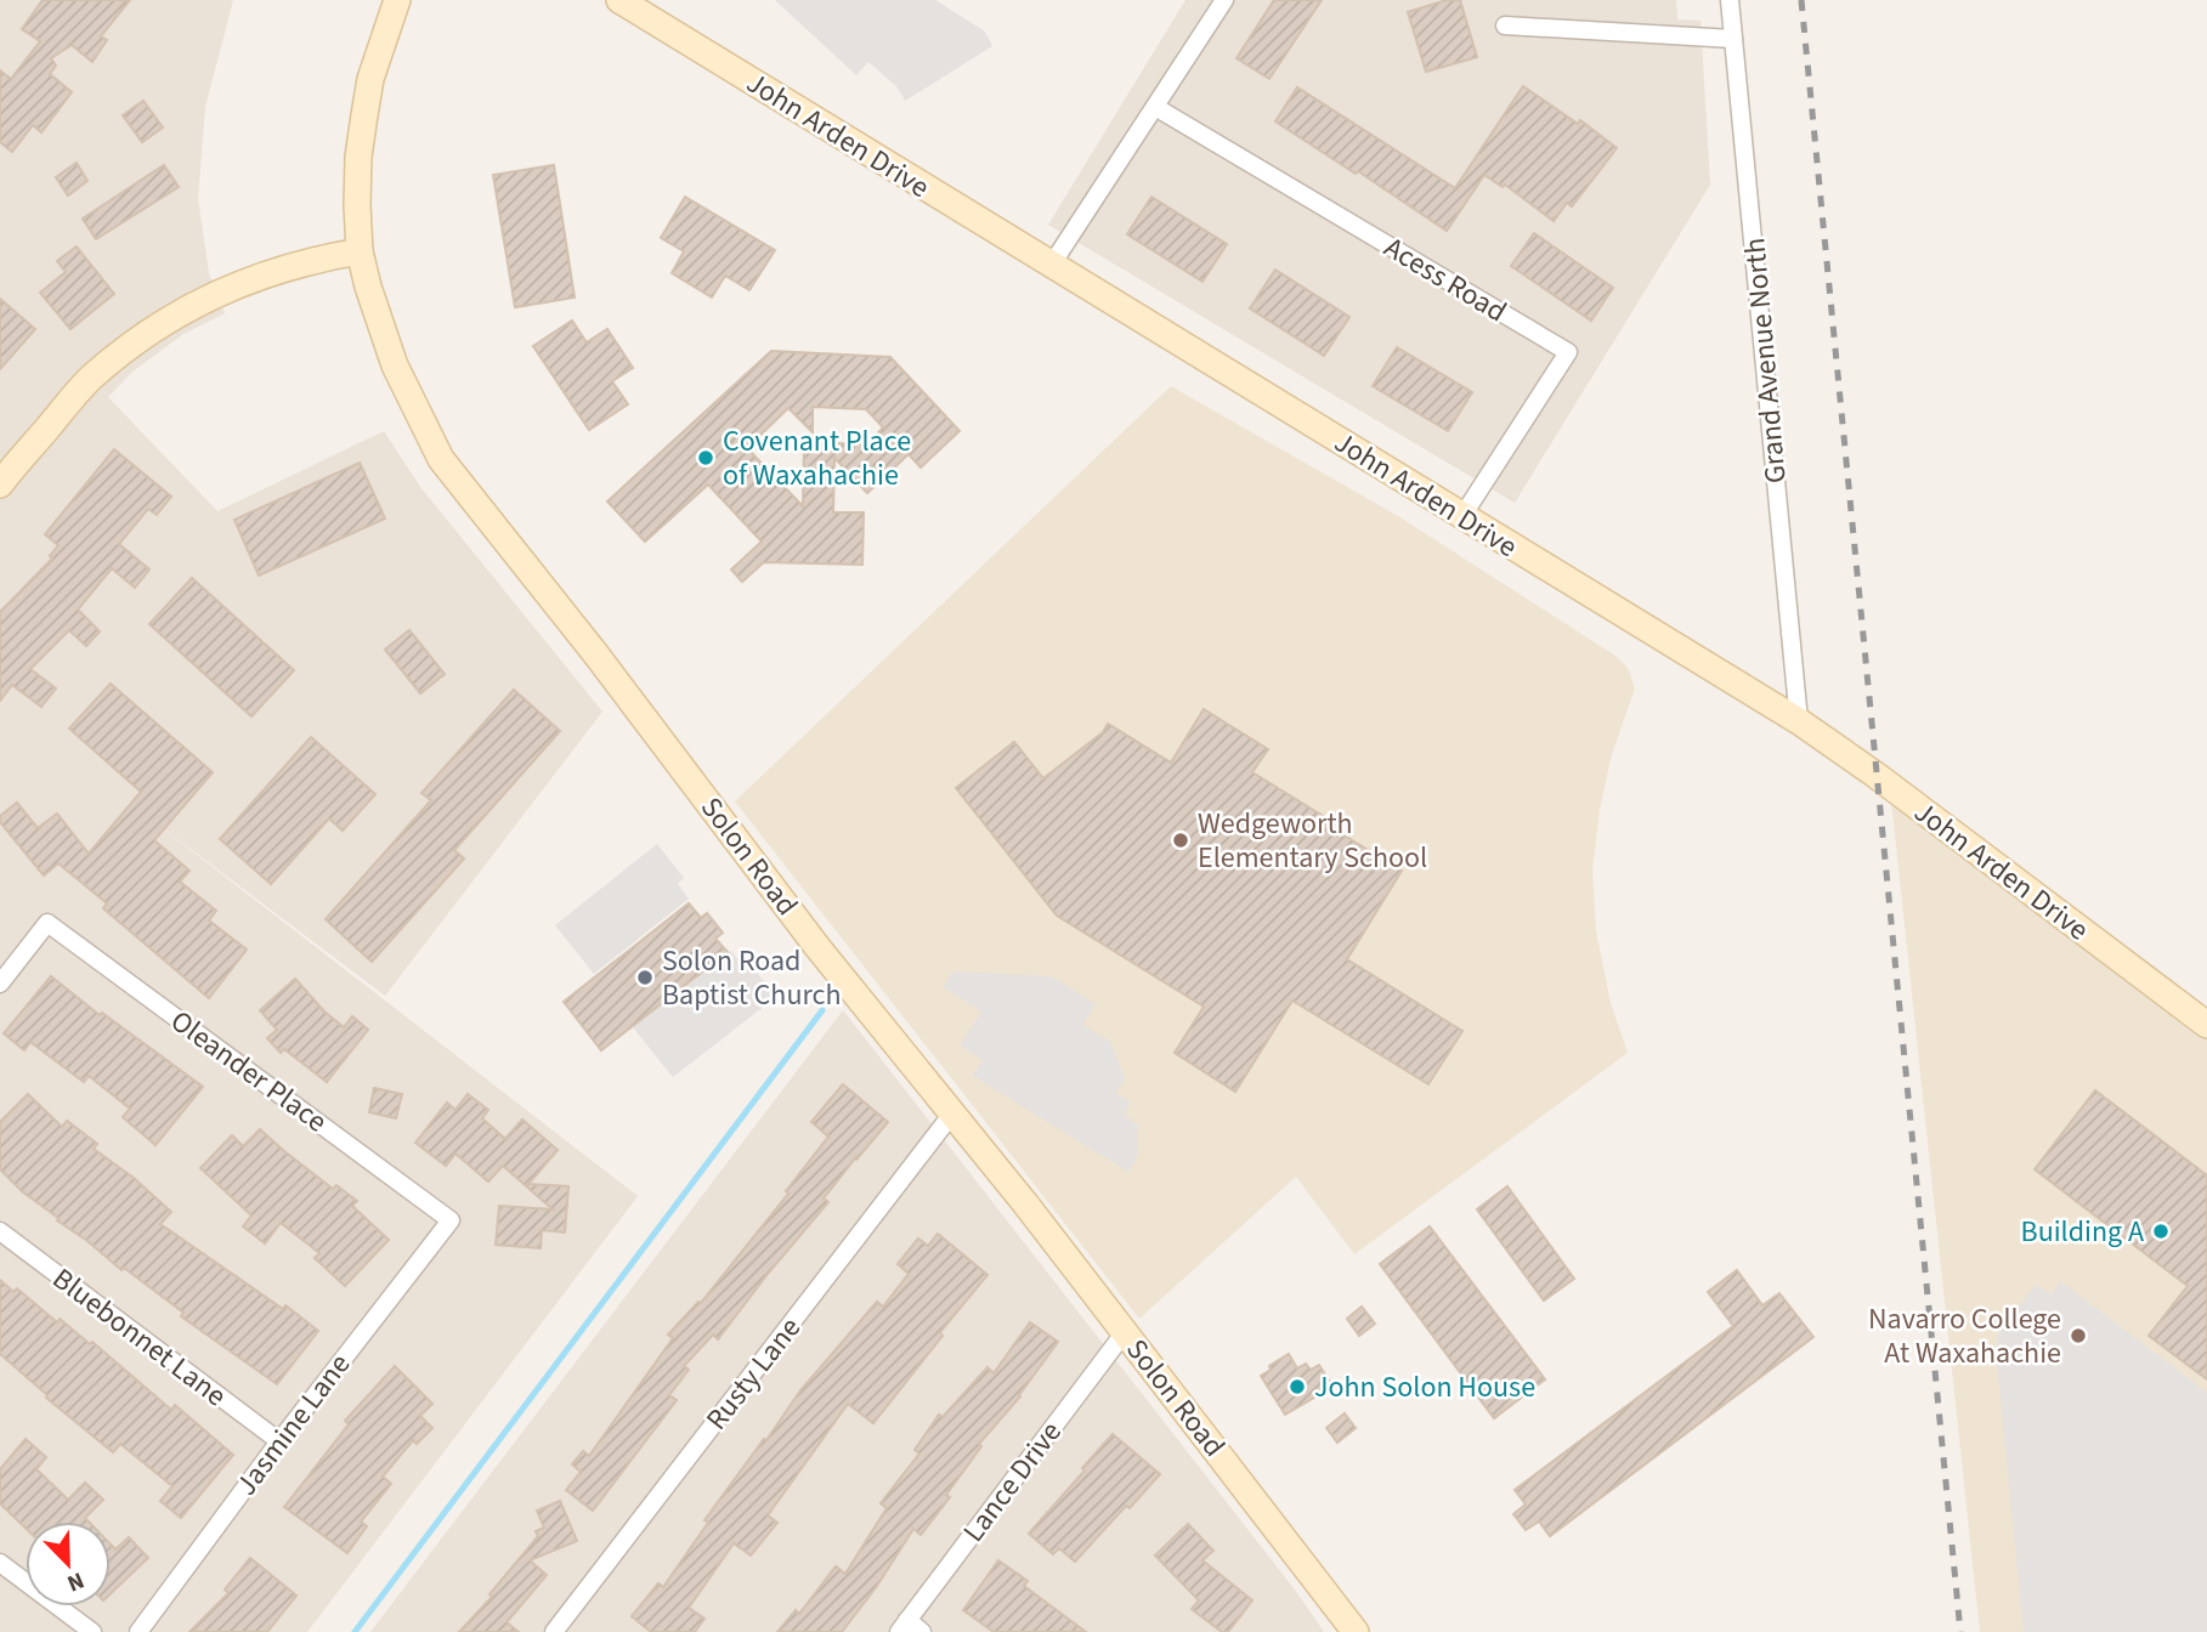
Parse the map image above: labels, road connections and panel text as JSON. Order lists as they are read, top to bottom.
{
  "streets": {
    "street": [
      "John Arden Drive",
      "Acess Road",
      "Grand Avenue North",
      "Solon Road",
      "Oleander Place",
      "Bluebonnet Lane",
      "Rusty Lane",
      "Jasmine Lane",
      "Lance Drive"
    ]
  },
  "crossings": [
    ["John Arden Drive", "Acess Road"],
    ["John Arden Drive", "Grand Avenue North"],
    ["Solon Road", "Rusty Lane"],
    ["Solon Road", "Lance Drive"],
    ["Oleander Place", "Jasmine Lane"],
    ["Bluebonnet Lane", "Jasmine Lane"]
  ],
  "places": [
    "Covenant Place of Waxahachie",
    "Wedgeworth Elementary School",
    "Solon Road Baptist Church",
    "Building A",
    "Navarro College At Waxahachie",
    "John Solon House"
  ],
  "north": "bottom right"
}
